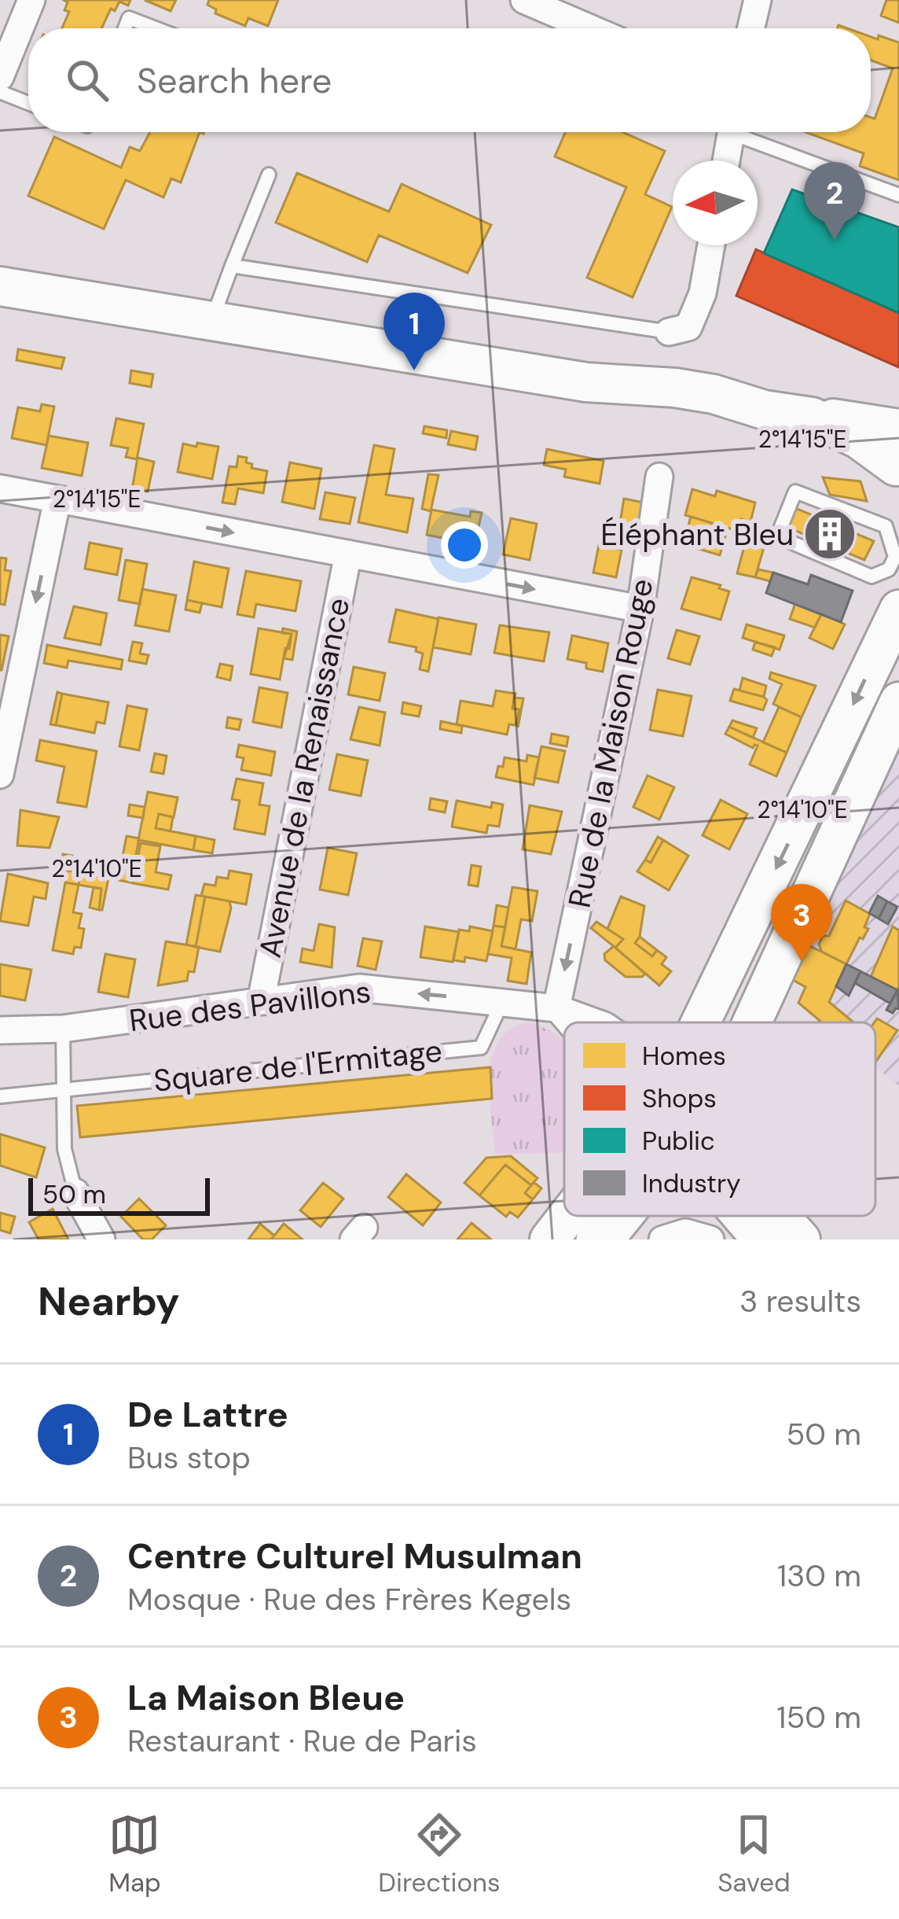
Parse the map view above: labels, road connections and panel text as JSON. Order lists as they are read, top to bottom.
{
  "streets": {
    "street": ["Rue de la Maison Rouge", "Avenue de la Renaissance", "Rue des Pavillons"],
    "lane": ["Square de l'Ermitage"]
  },
  "crossings": [
    ["Rue de la Maison Rouge", "Rue des Pavillons"],
    ["Avenue de la Renaissance", "Rue des Pavillons"],
    ["Rue des Pavillons", "Square de l'Ermitage"]
  ],
  "one_way": ["Rue des Pavillons"],
  "places": {
    "building": ["Éléphant Bleu"]
  },
  "legend": [
    "Homes",
    "Shops",
    "Public",
    "Industry"
  ],
  "scale_bar": "50 m",
  "north": "left",
  "page": {
    "search": "Search here",
    "pins": ["2", "1", "3"],
    "scale": "50 m",
    "heading": ["Nearby", "3 results"],
    "list": [
      {
        "mark": "1",
        "name": "De Lattre",
        "note": "Bus stop",
        "value": "50 m"
      },
      {
        "mark": "2",
        "name": "Centre Culturel Musulman",
        "note": "Mosque · Rue des Frères Kegels",
        "value": "130 m"
      },
      {
        "mark": "3",
        "name": "La Maison Bleue",
        "note": "Restaurant · Rue de Paris",
        "value": "150 m"
      }
    ],
    "nav": ["Map", "Directions", "Saved"]
  },
  "coordinates": ["2°14'15\"E", "2°14'10\"E"]
}
